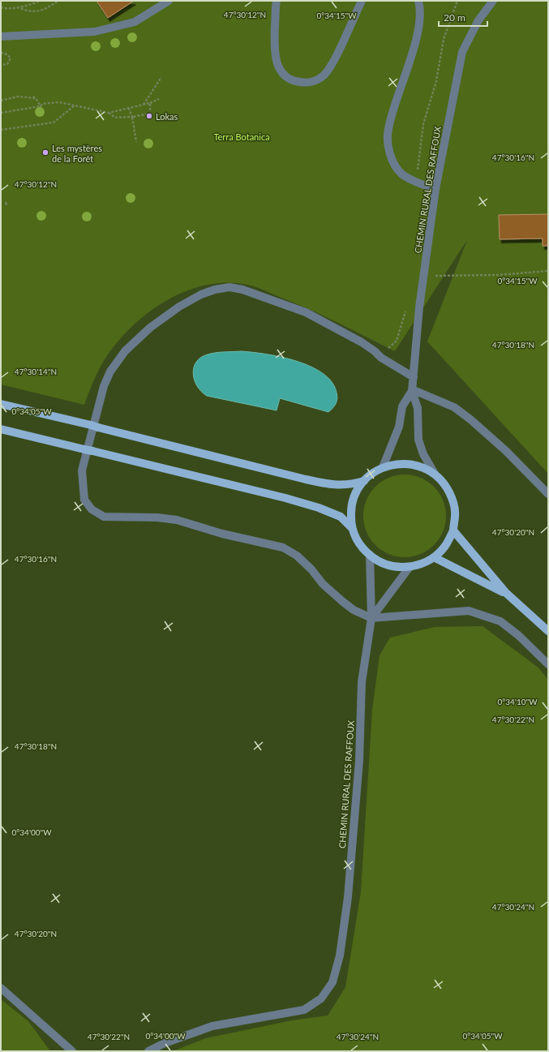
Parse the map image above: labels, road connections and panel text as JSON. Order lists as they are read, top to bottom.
{
  "streets": {
    "street": ["CHEMIN RURAL DES RAFFOUX"]
  },
  "parks": ["Terra Botanica"],
  "places": ["Lokas", "Les mystères de la Forêt"],
  "scale_bar": "20 m",
  "coordinates": [
    "47°30'12\"N",
    "0°34'15\"W",
    "47°30'16\"N",
    "47°30'18\"N",
    "47°30'14\"N",
    "0°34'05\"W",
    "47°30'20\"N",
    "0°34'10\"W",
    "47°30'22\"N",
    "0°34'00\"W",
    "47°30'24\"N"
  ]
}
